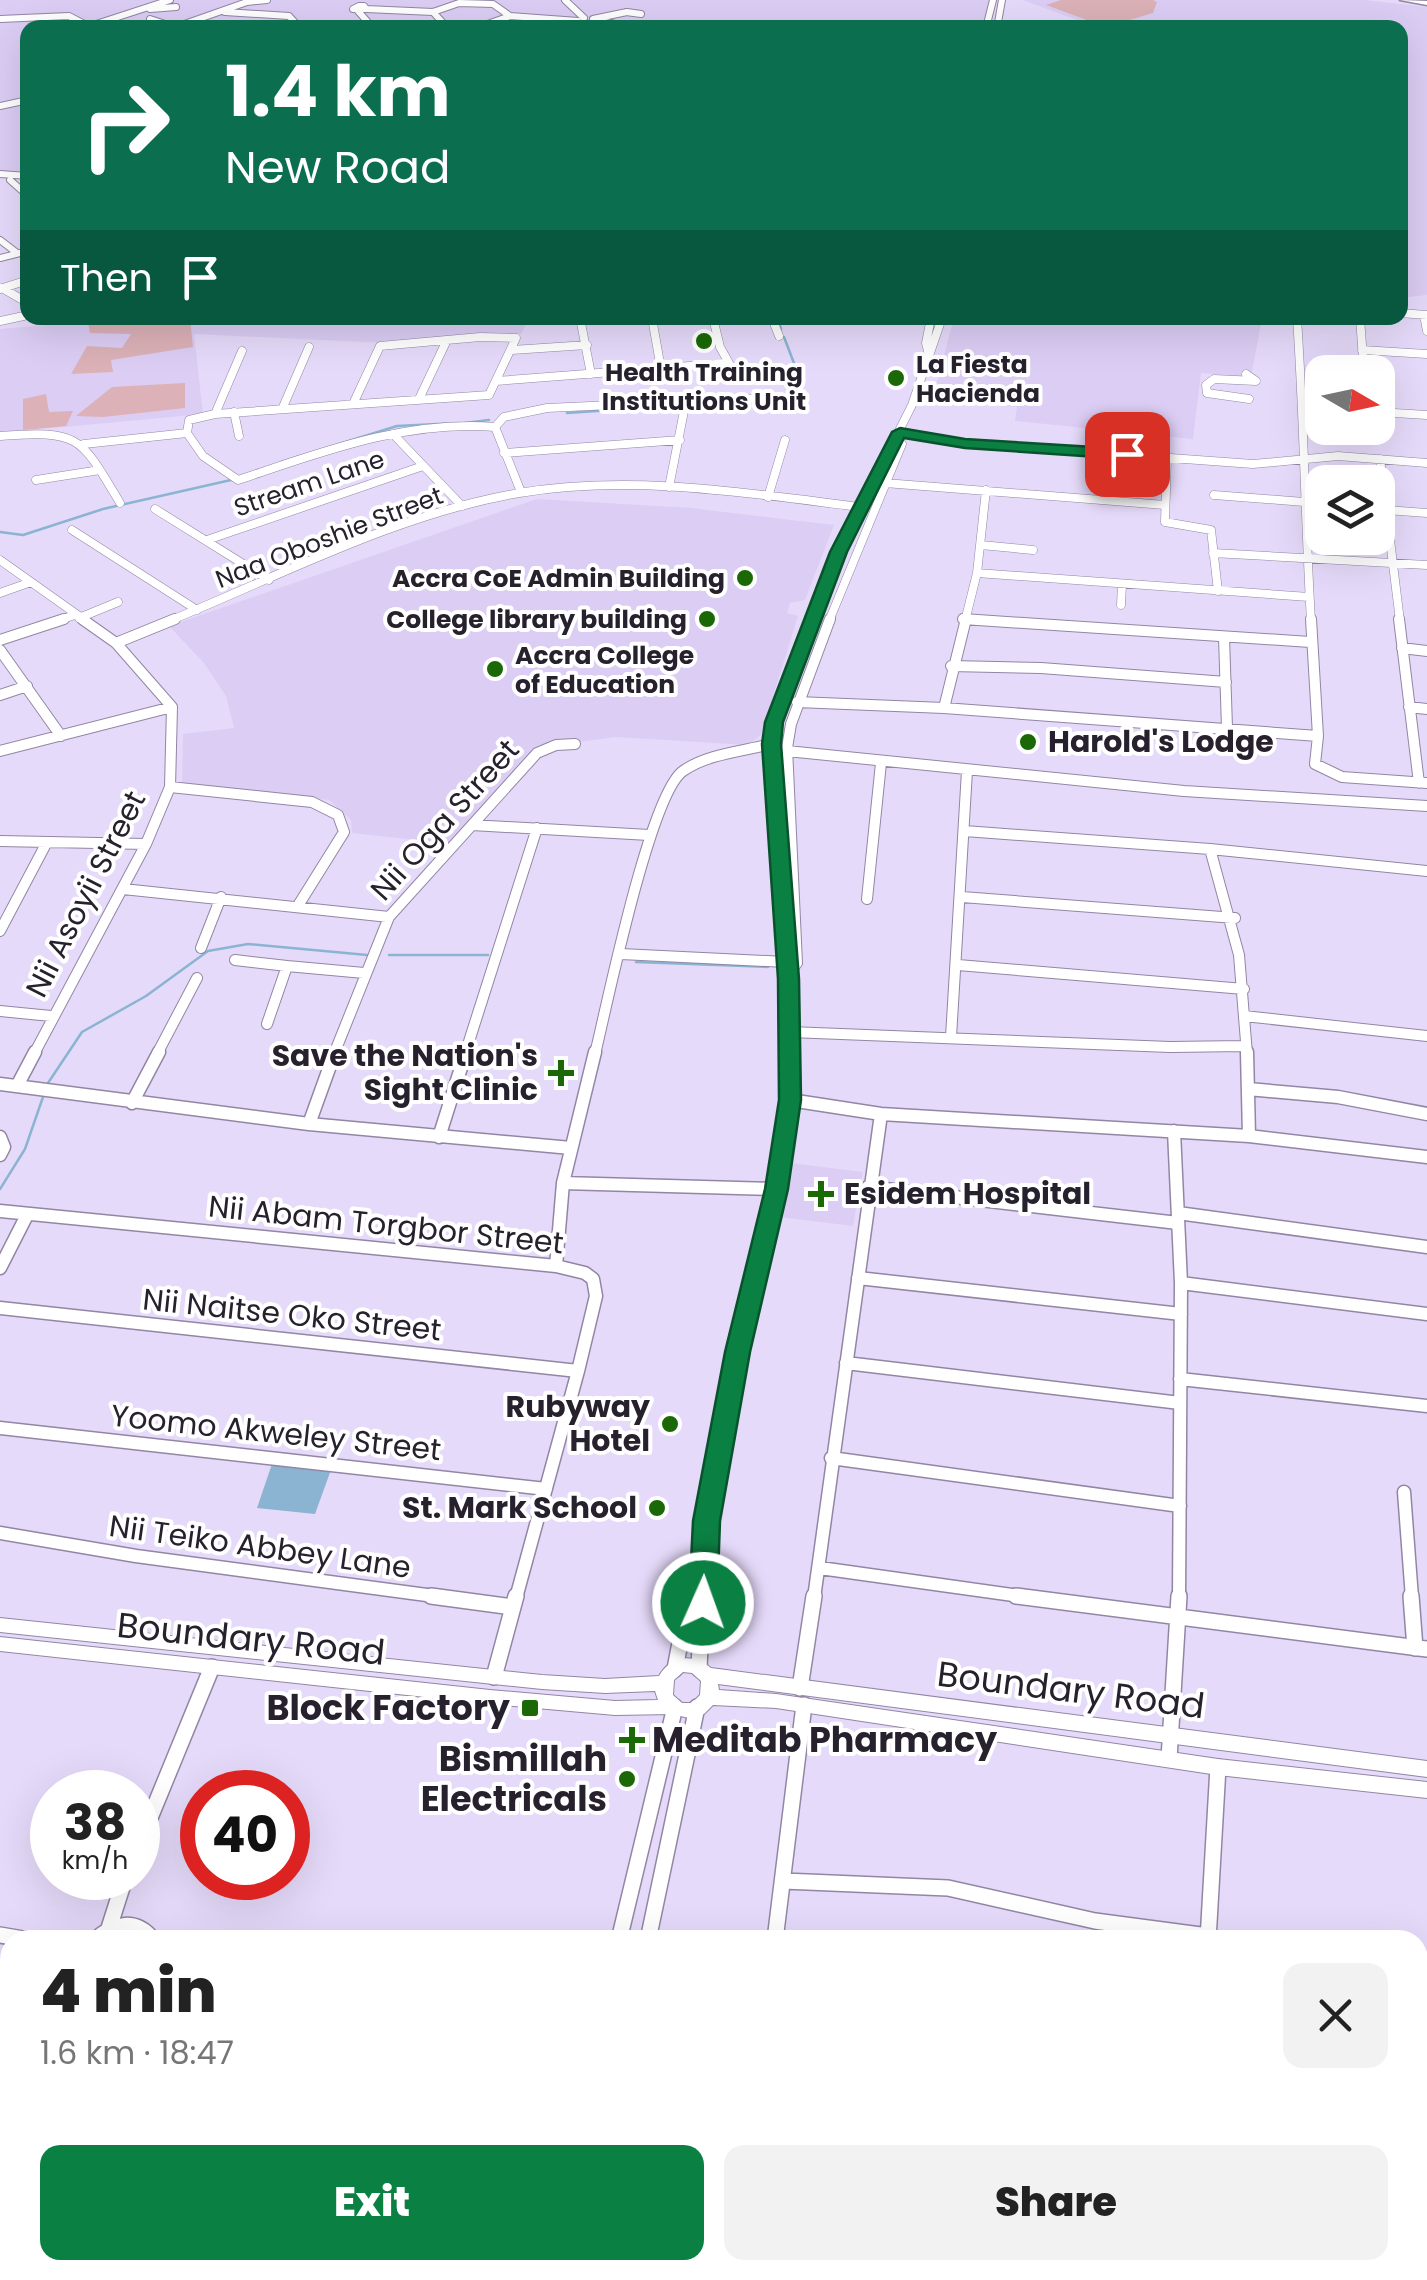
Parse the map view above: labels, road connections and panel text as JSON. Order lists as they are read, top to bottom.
{
  "streets": {
    "main road": ["Boundary Road"],
    "street": [
      "Stream Lane",
      "Naa Oboshie Street",
      "Nii Oga Street",
      "Nii Asoyii Street",
      "Nii Abam Torgbor Street",
      "Nii Naitse Oko Street",
      "Yoomo Akweley Street",
      "Nii Teiko Abbey Lane"
    ]
  },
  "crossings": [
    ["Nii Abam Torgbor Street", "Nii Naitse Oko Street"],
    ["Nii Abam Torgbor Street", "Yoomo Akweley Street"],
    ["Nii Abam Torgbor Street", "Nii Teiko Abbey Lane"],
    ["Nii Abam Torgbor Street", "Boundary Road"]
  ],
  "places": {
    "other": [
      "Health Training Institutions Unit",
      "La Fiesta Hacienda",
      "Accra CoE Admin Building",
      "College library building",
      "Accra College of Education",
      "Harold's Lodge",
      "Rubyway Hotel",
      "St. Mark School",
      "Bismillah Electricals"
    ],
    "health": ["Save the Nation's Sight Clinic", "Esidem Hospital", "Meditab Pharmacy"],
    "transit": ["Block Factory"]
  },
  "north": "right",
  "page": {
    "turn": ["1.4 km", "New Road"],
    "then": "Then",
    "speed": "38 km/h",
    "limit": "40",
    "heading": ["4 min", "1.6 km · 18:47"],
    "buttons": ["Exit", "Share"]
  }
}
